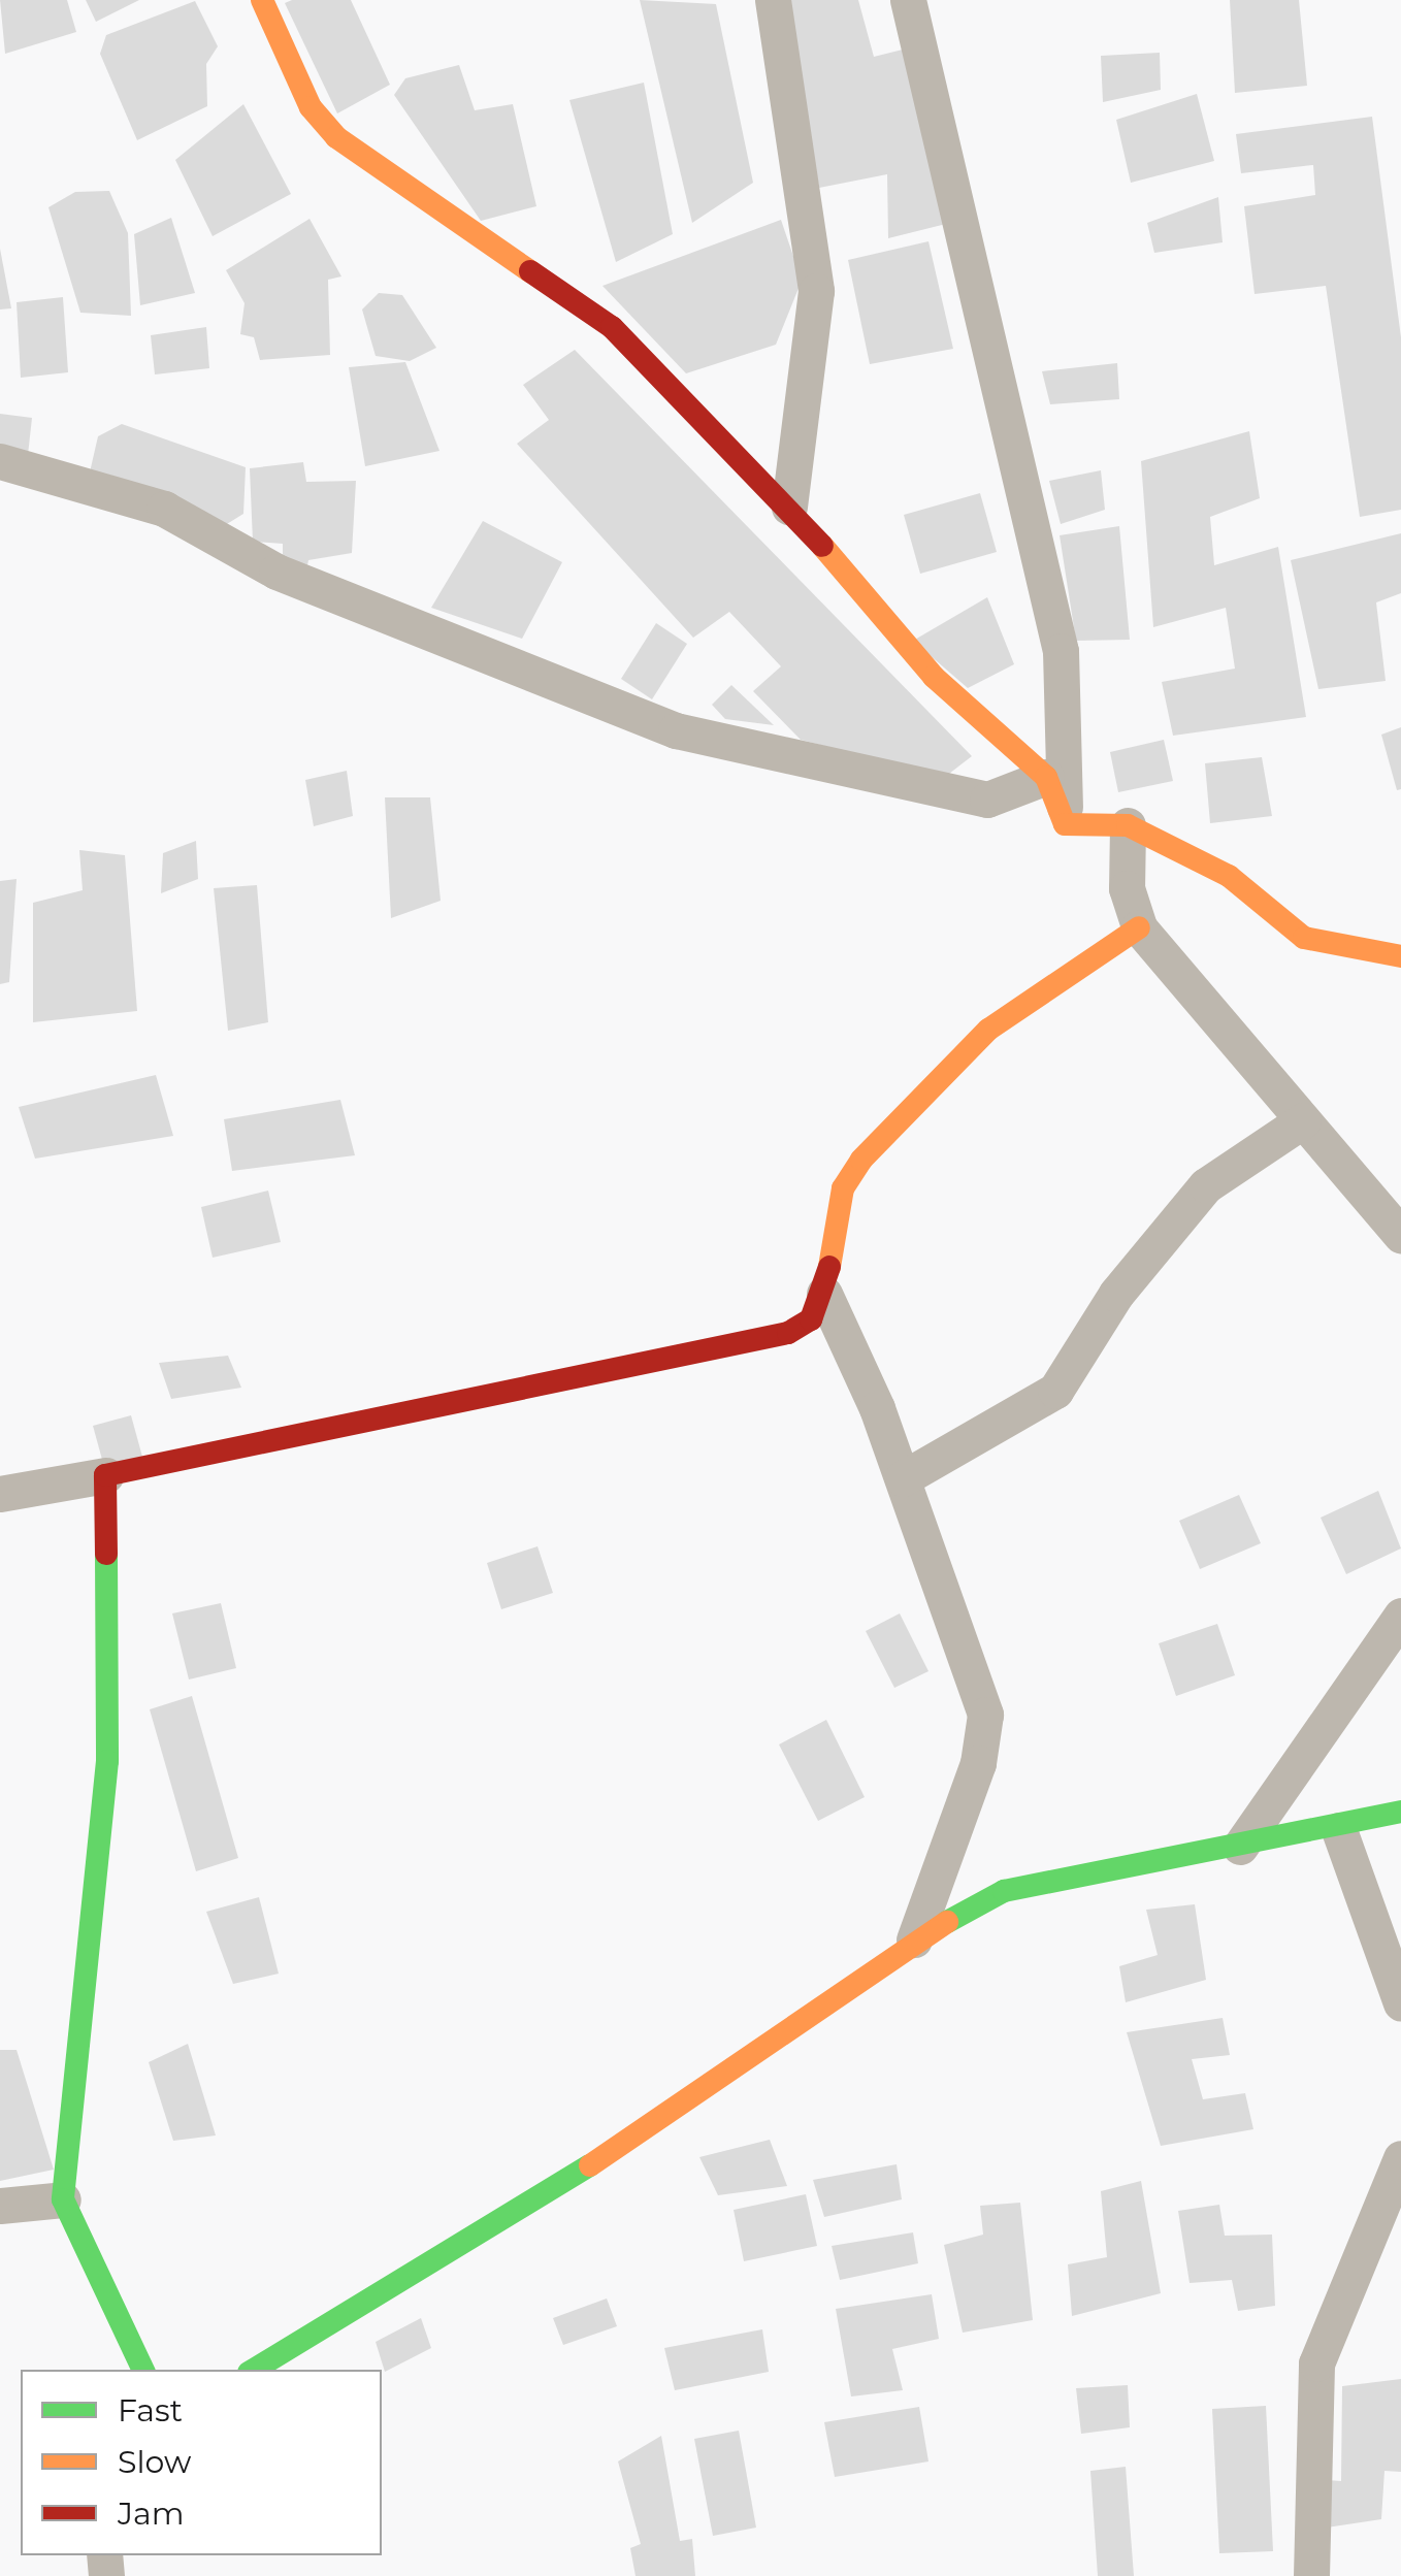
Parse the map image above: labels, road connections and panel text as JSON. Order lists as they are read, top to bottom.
{
  "legend": ["Fast", "Slow", "Jam"]
}
